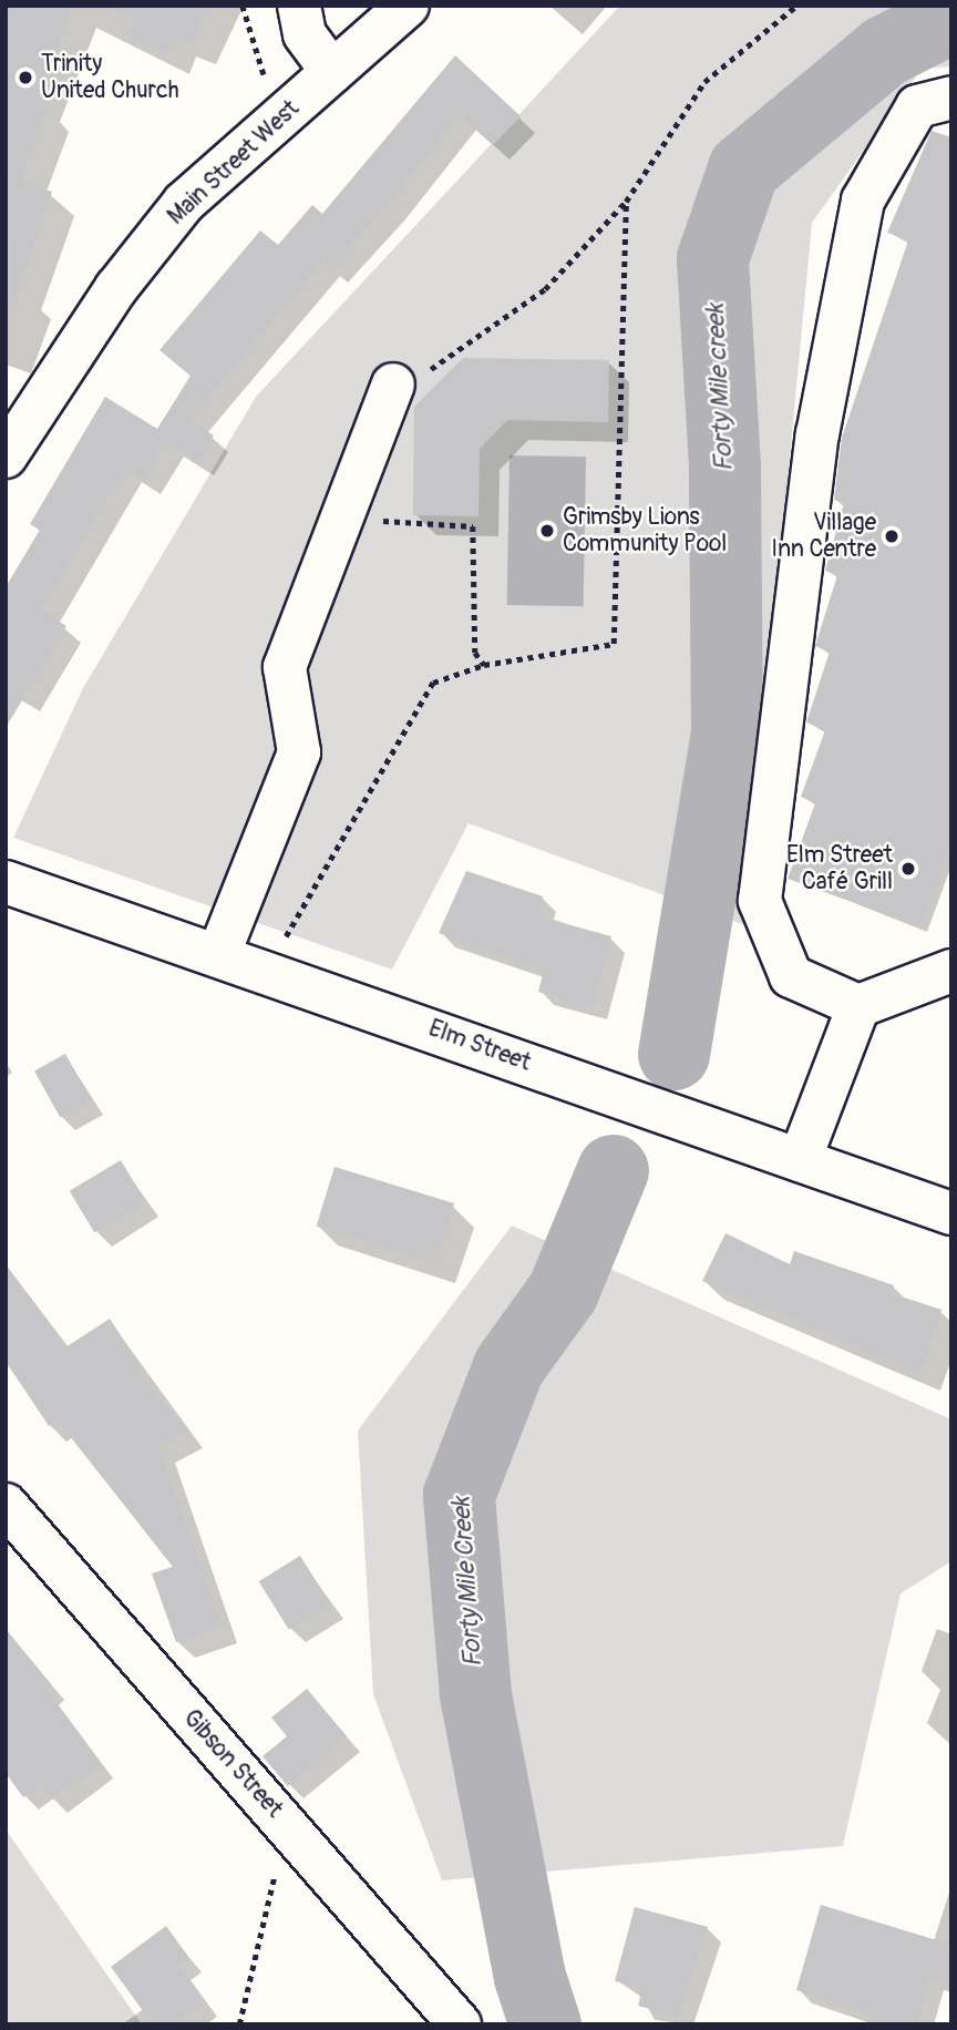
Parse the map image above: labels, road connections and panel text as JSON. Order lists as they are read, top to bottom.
{
  "streets": {
    "main road": ["Main Street West", "Elm Street", "Gibson Street"]
  },
  "water": ["Forty Mile creek", "Forty Mile Creek"],
  "places": [
    "Trinity United Church",
    "Grimsby Lions Community Pool",
    "Village Inn Centre",
    "Elm Street Café Grill"
  ]
}
